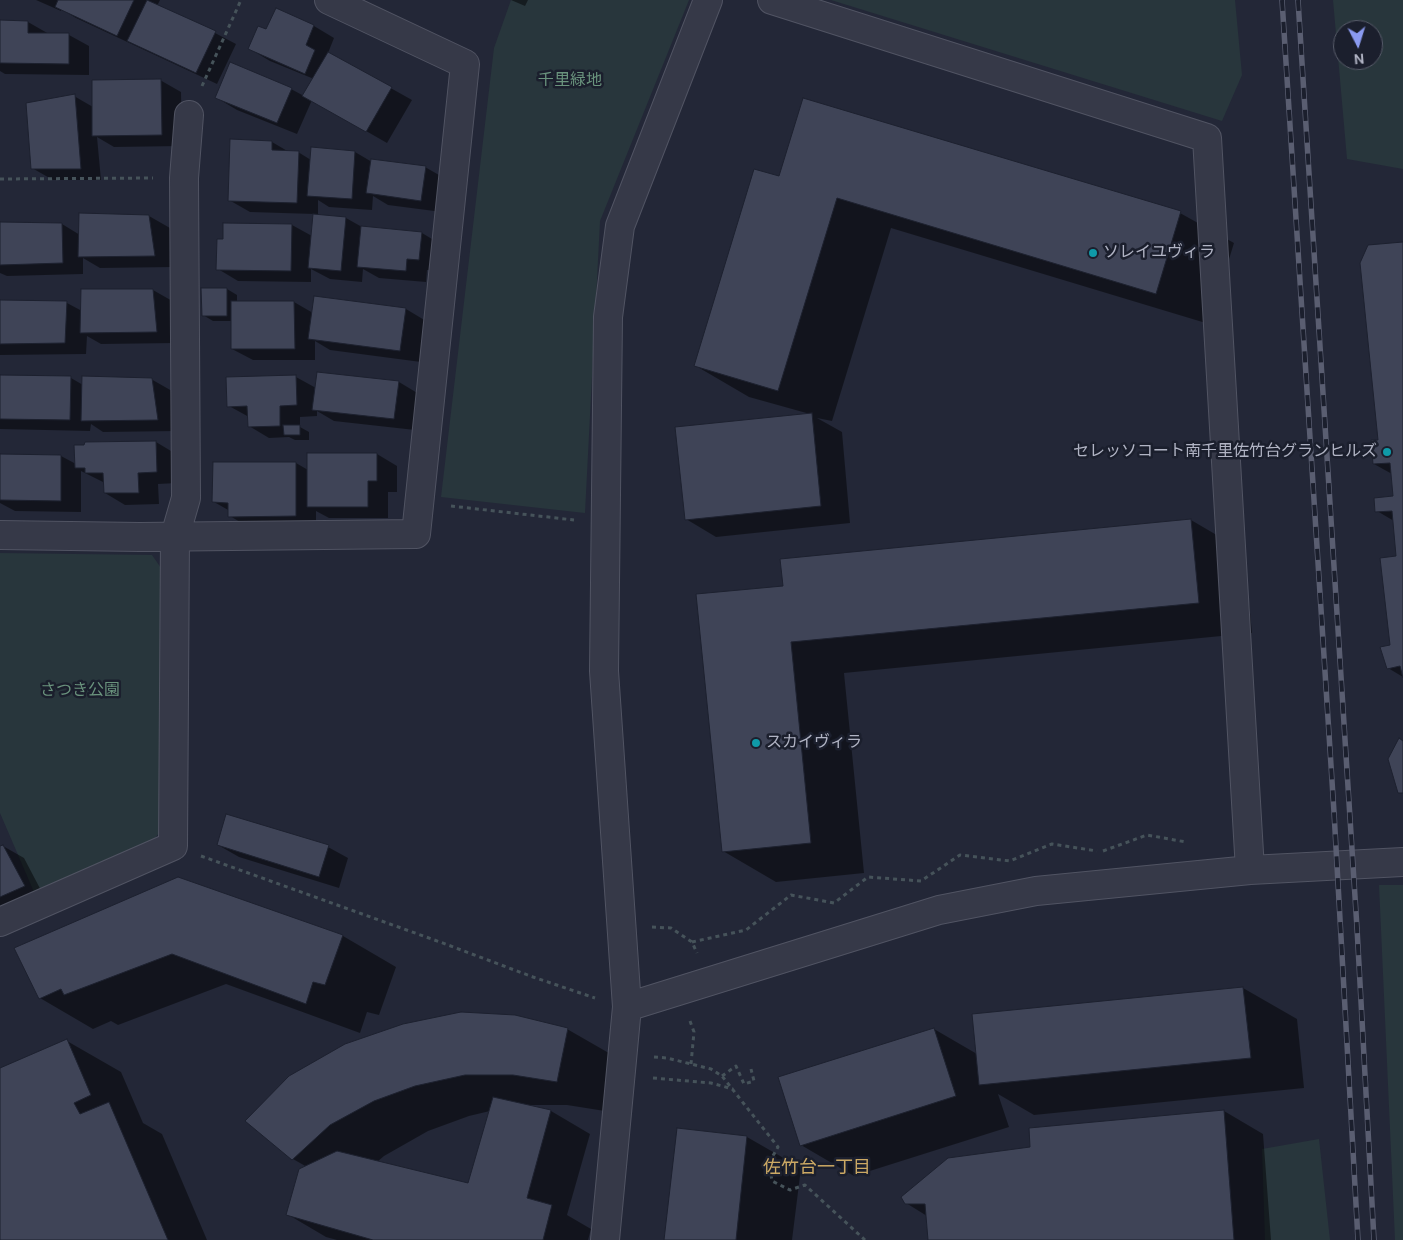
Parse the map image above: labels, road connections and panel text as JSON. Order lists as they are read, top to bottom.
{
  "districts": ["佐竹台一丁目"],
  "parks": ["千里緑地", "さつき公園"],
  "places": ["ソレイユヴィラ", "セレッソコート南千里佐竹台グランヒルズ", "スカイヴィラ"],
  "north": "bottom"
}
